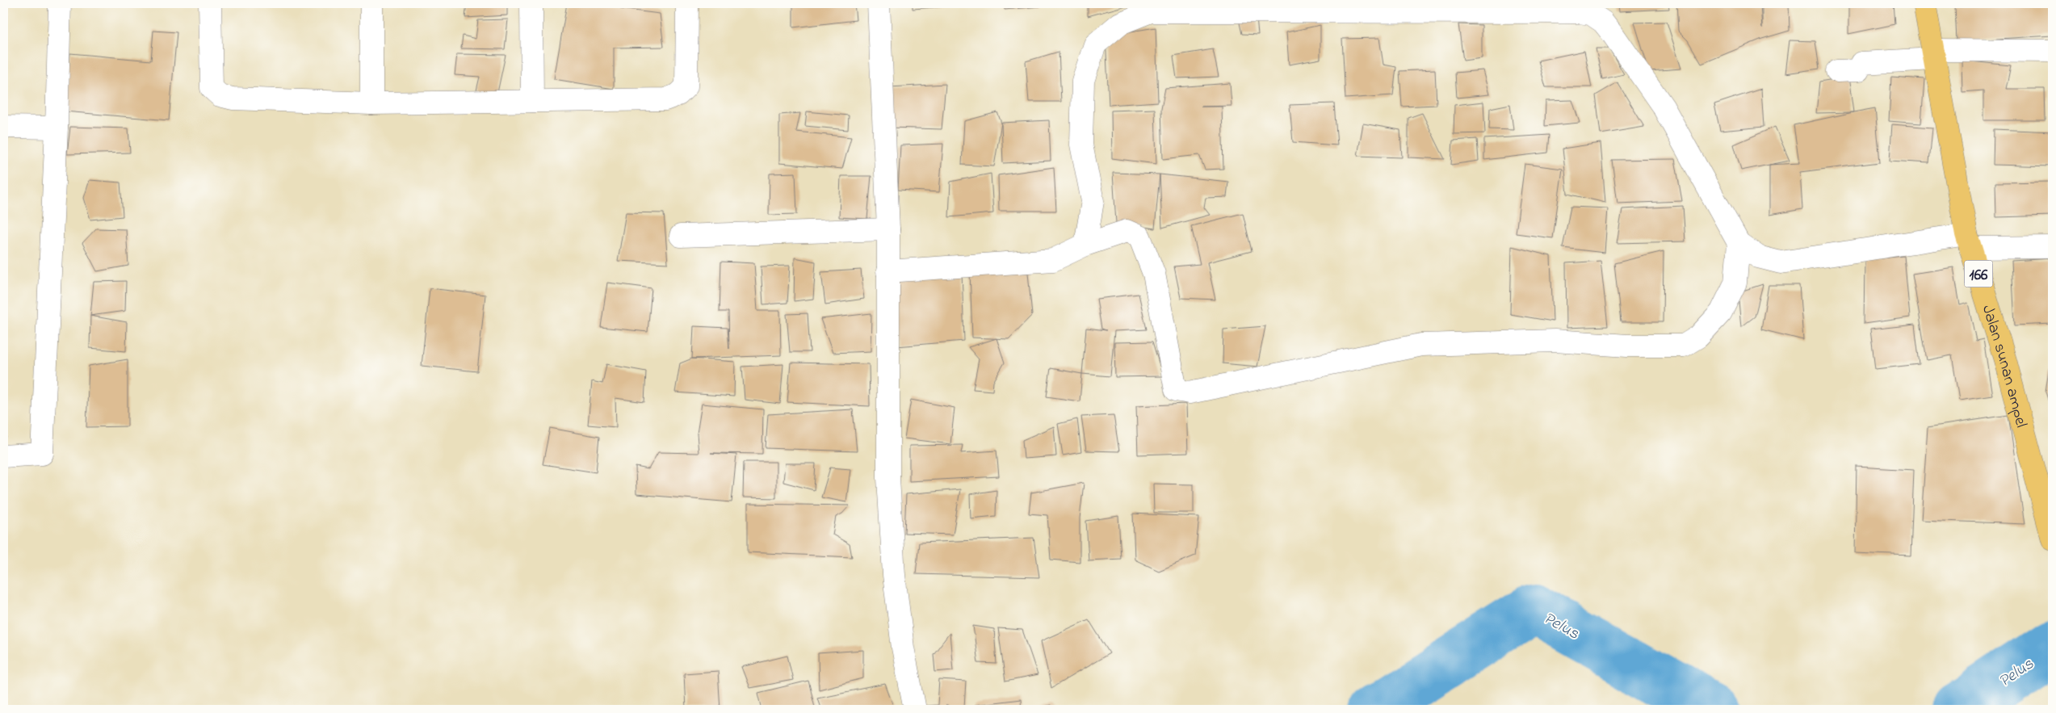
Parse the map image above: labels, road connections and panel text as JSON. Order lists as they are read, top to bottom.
{
  "streets": {
    "main road": ["166", "Jalan sunan ampel"]
  },
  "water": ["Pelus"]
}
